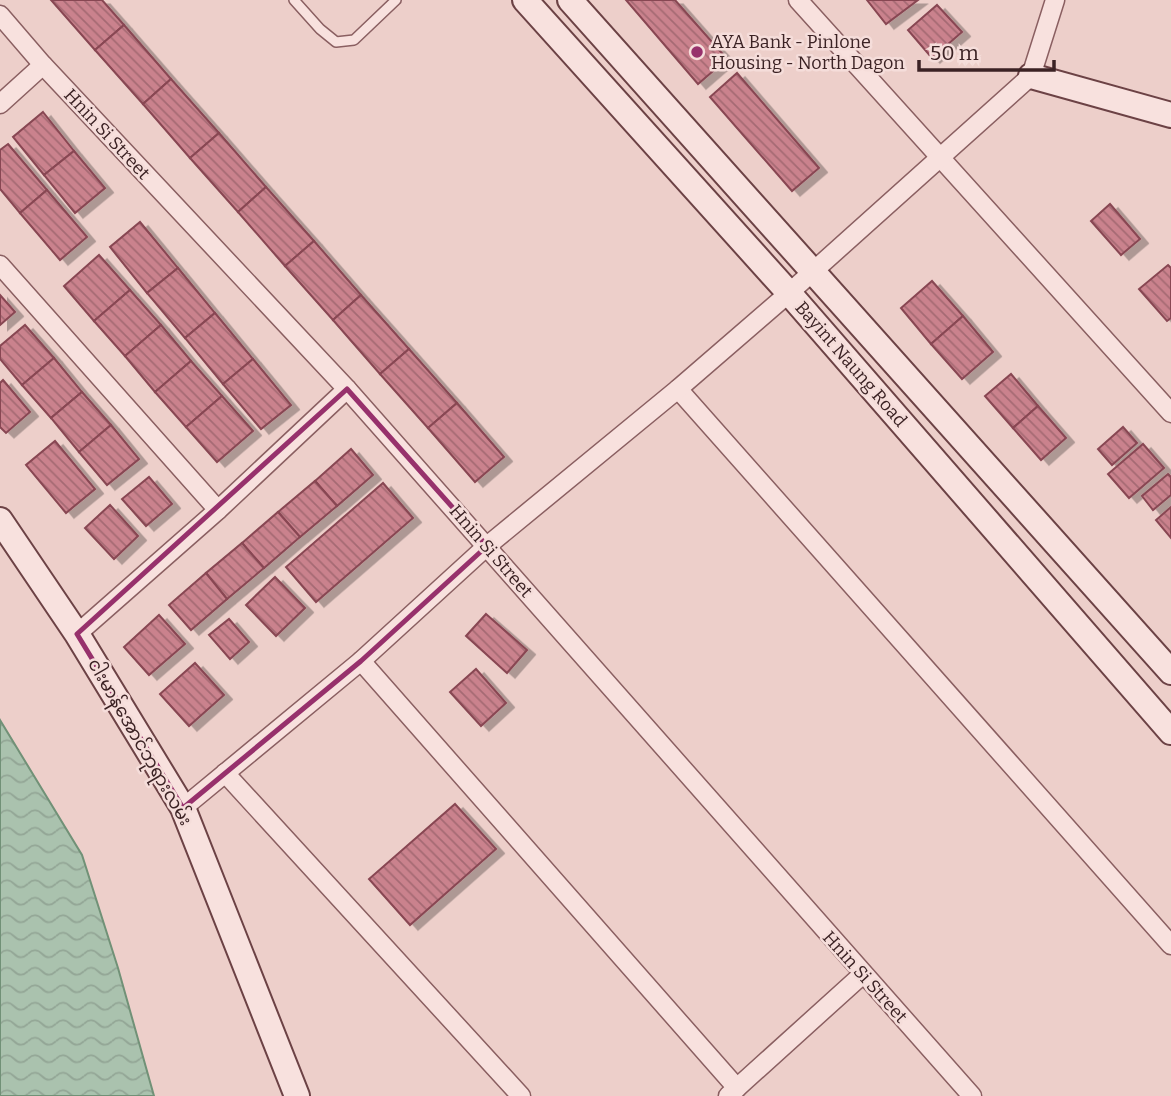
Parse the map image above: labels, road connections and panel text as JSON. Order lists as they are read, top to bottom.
{
  "streets": {
    "main road": ["Bayint Naung Road", "ငါးမာန်အောင်ဘုရားလမ်း"],
    "street": ["Hnin Si Street"]
  },
  "places": ["AYA Bank - Pinlone Housing - North Dagon"],
  "scale_bar": "50 m"
}
